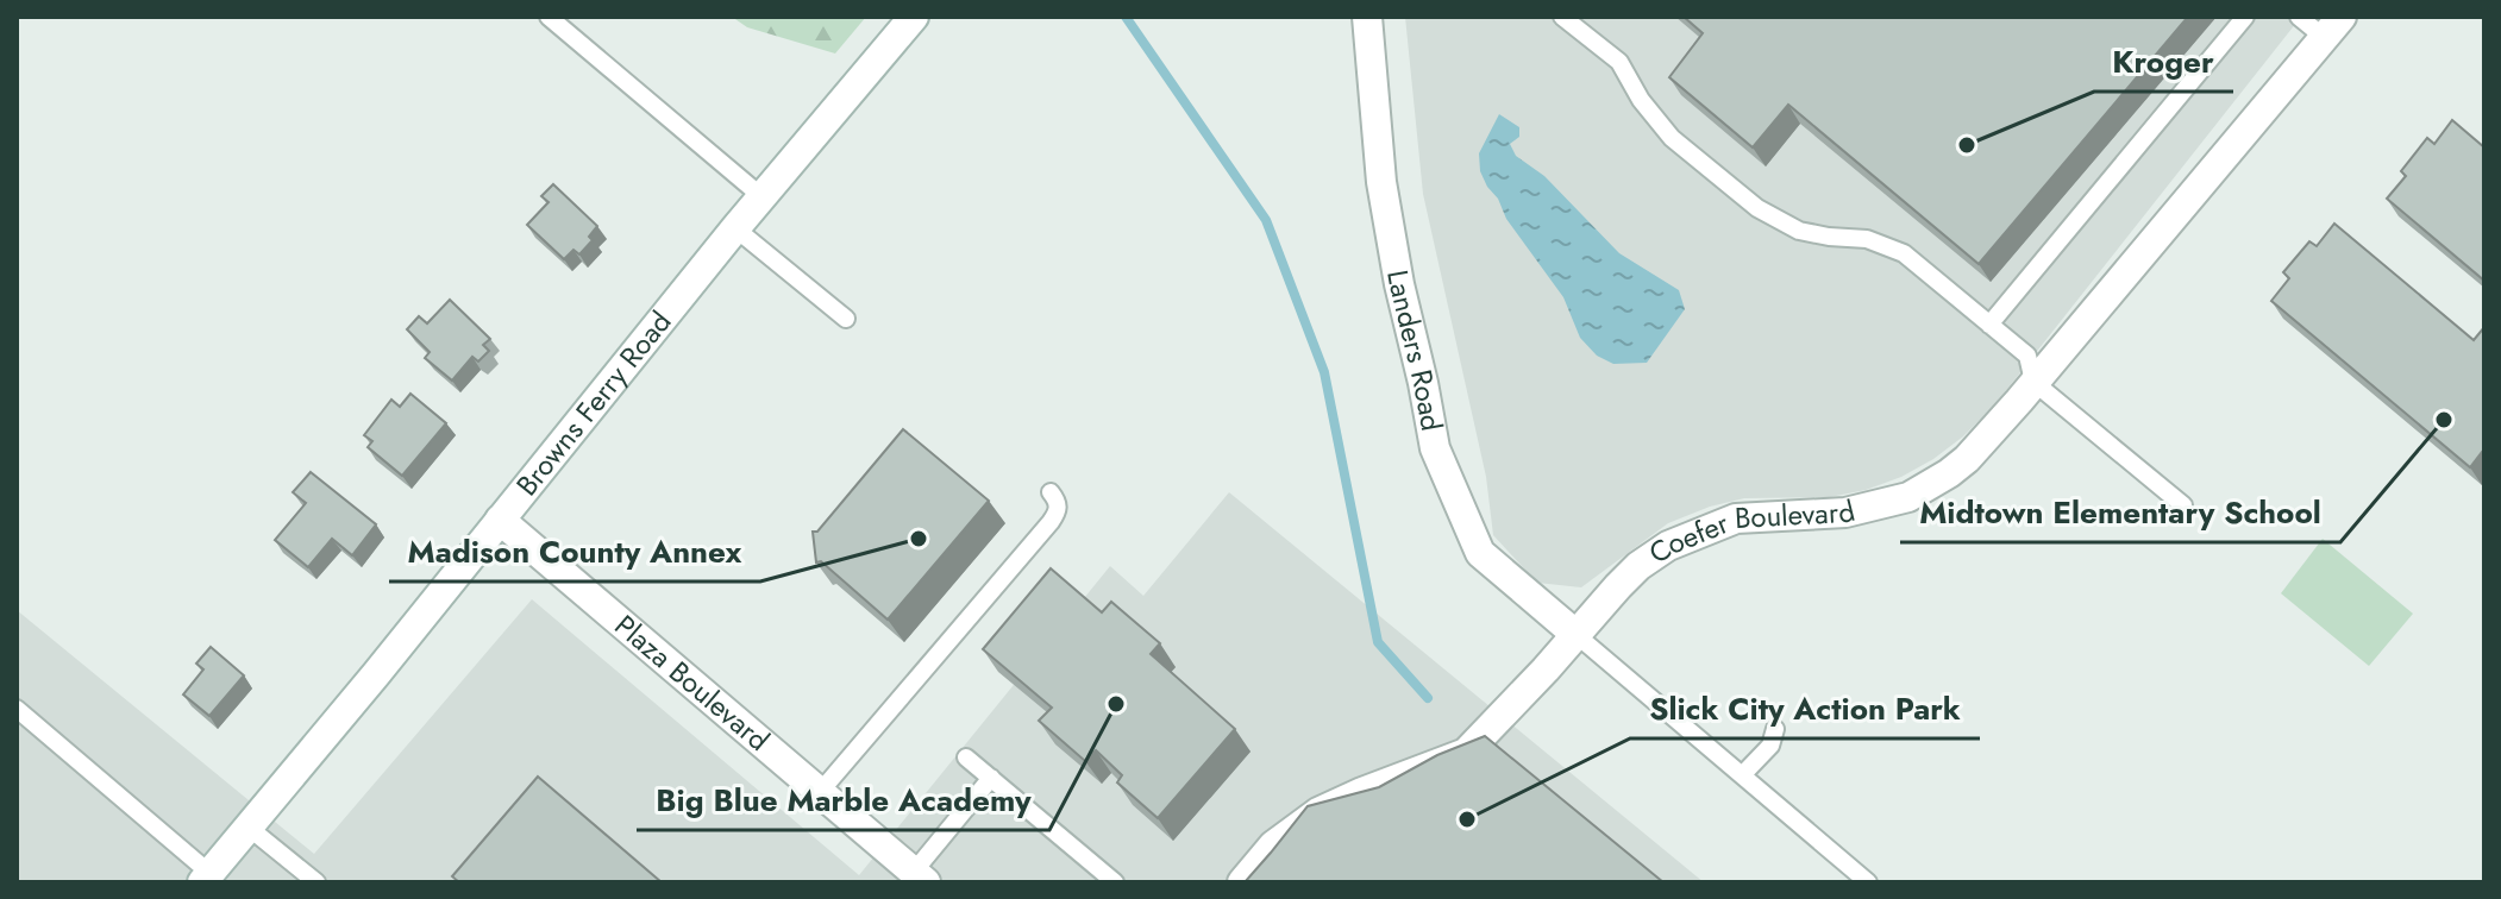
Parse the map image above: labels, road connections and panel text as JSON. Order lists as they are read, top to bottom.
{
  "streets": {
    "street": [
      "Landers Road",
      "Browns Ferry Road",
      "Coefer Boulevard",
      "Plaza Boulevard"
    ]
  },
  "crossings": [
    ["Landers Road", "Coefer Boulevard"],
    ["Browns Ferry Road", "Plaza Boulevard"]
  ],
  "places": [
    "Kroger",
    "Midtown Elementary School",
    "Madison County Annex",
    "Big Blue Marble Academy",
    "Slick City Action Park"
  ]
}
